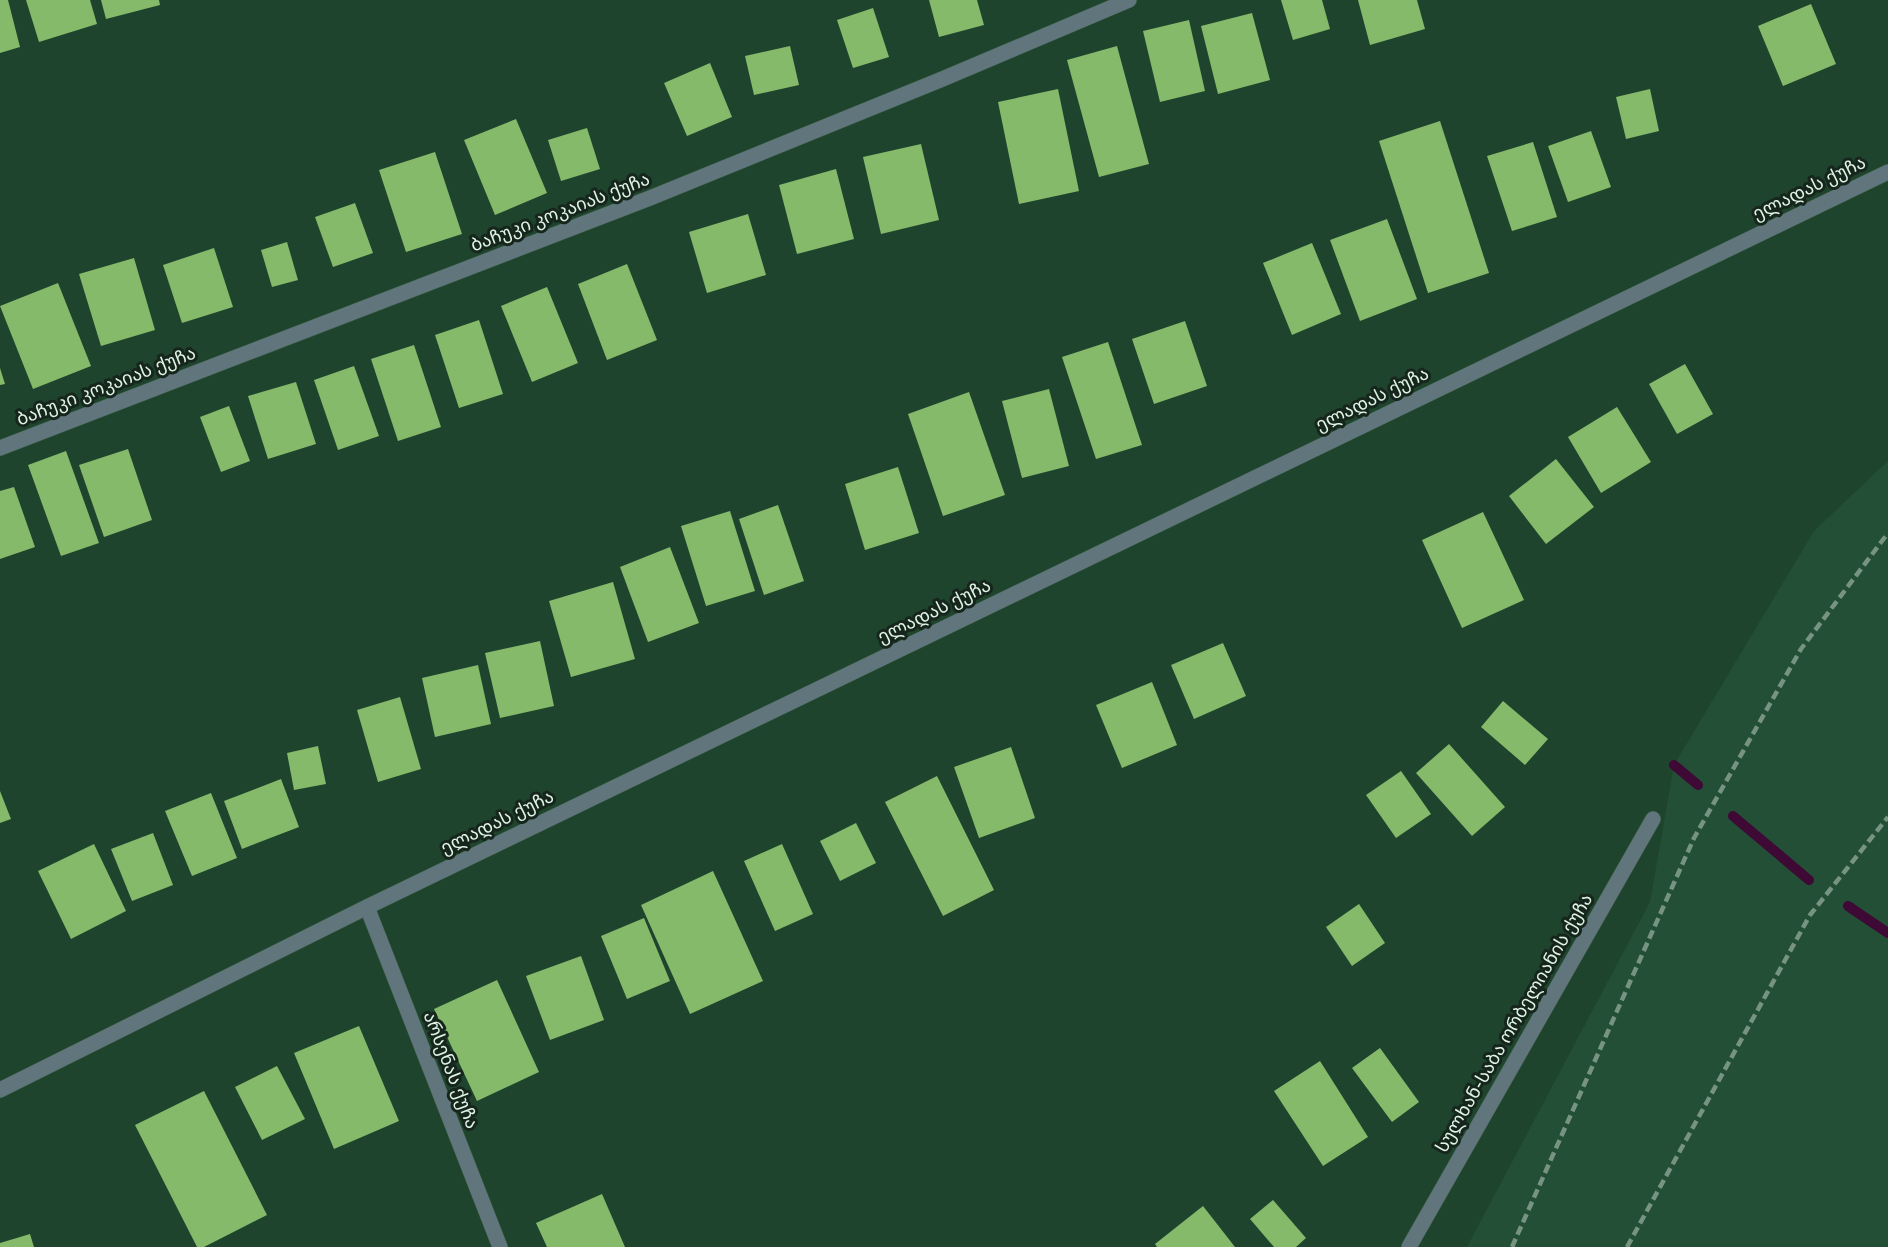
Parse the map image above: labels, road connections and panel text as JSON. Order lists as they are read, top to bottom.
{
  "streets": {
    "street": [
      "ელადას ქუჩა",
      "ბაჩუკი კოკაიას ქუჩა",
      "სულხან-საბა ორბელიანის ქუჩა",
      "არსენას ქუჩა"
    ]
  },
  "crossings": [
    ["ელადას ქუჩა", "არსენას ქუჩა"]
  ]
}
